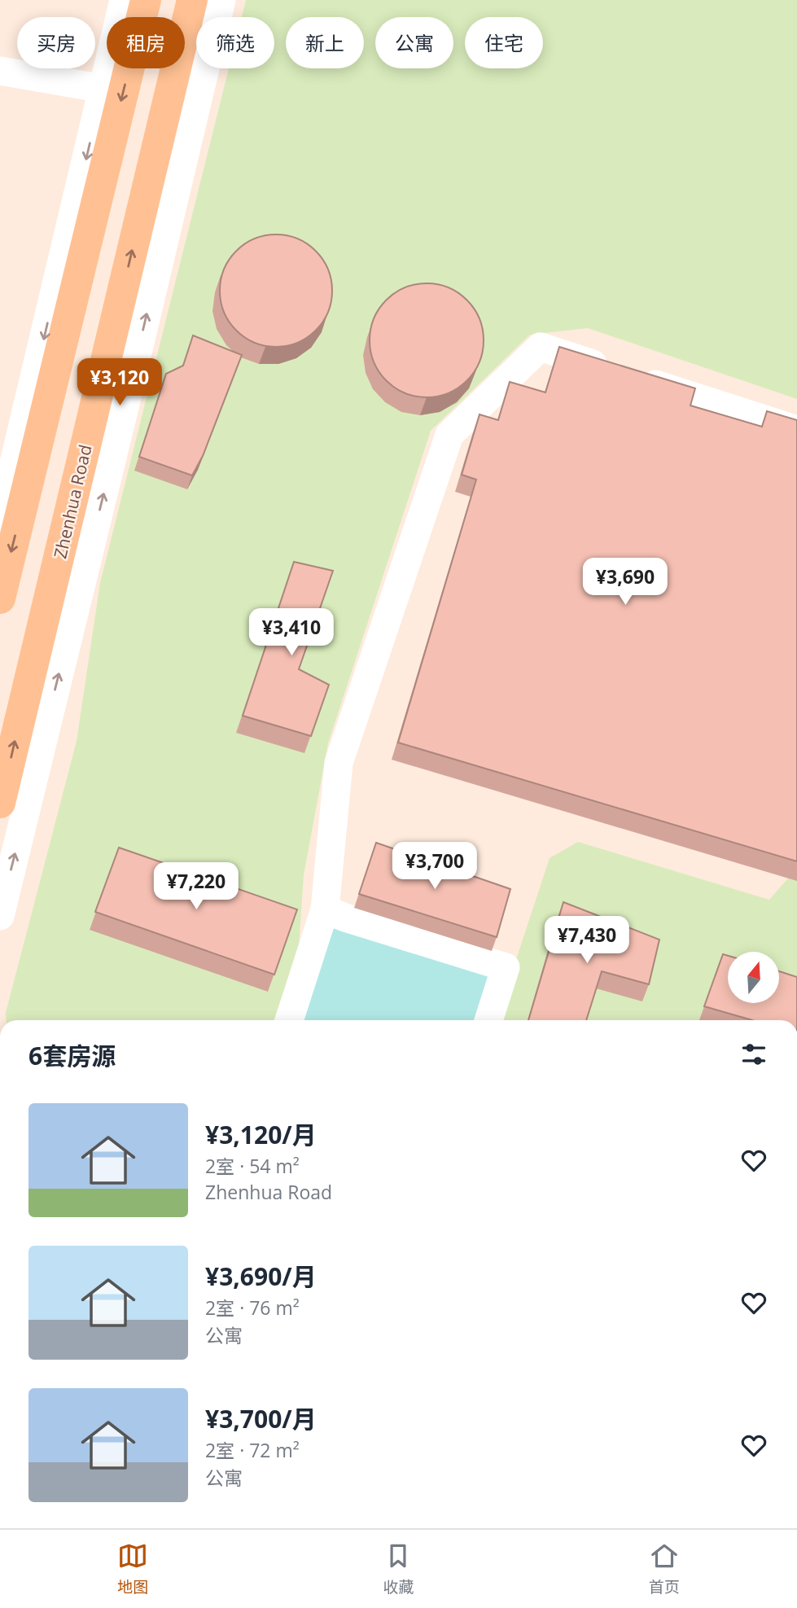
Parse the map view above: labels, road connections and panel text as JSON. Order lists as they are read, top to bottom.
{
  "streets": {
    "main road": ["Zhenhua Road"]
  },
  "north": "top",
  "page": {
    "chip": [
      "买房",
      "租房",
      "筛选",
      "新上",
      "公寓",
      "住宅"
    ],
    "price": [
      "¥3,120",
      "¥3,690",
      "¥3,410",
      "¥3,700",
      "¥7,220",
      "¥7,430"
    ],
    "heading": "6套房源",
    "list": [
      {
        "name": "¥3,120/月",
        "note": "2室 · 54 m² · Zhenhua Road"
      },
      {
        "name": "¥3,690/月",
        "note": "2室 · 76 m² · 公寓"
      },
      {
        "name": "¥3,700/月",
        "note": "2室 · 72 m² · 公寓"
      }
    ],
    "tabs": ["地图", "收藏", "首页"]
  }
}
